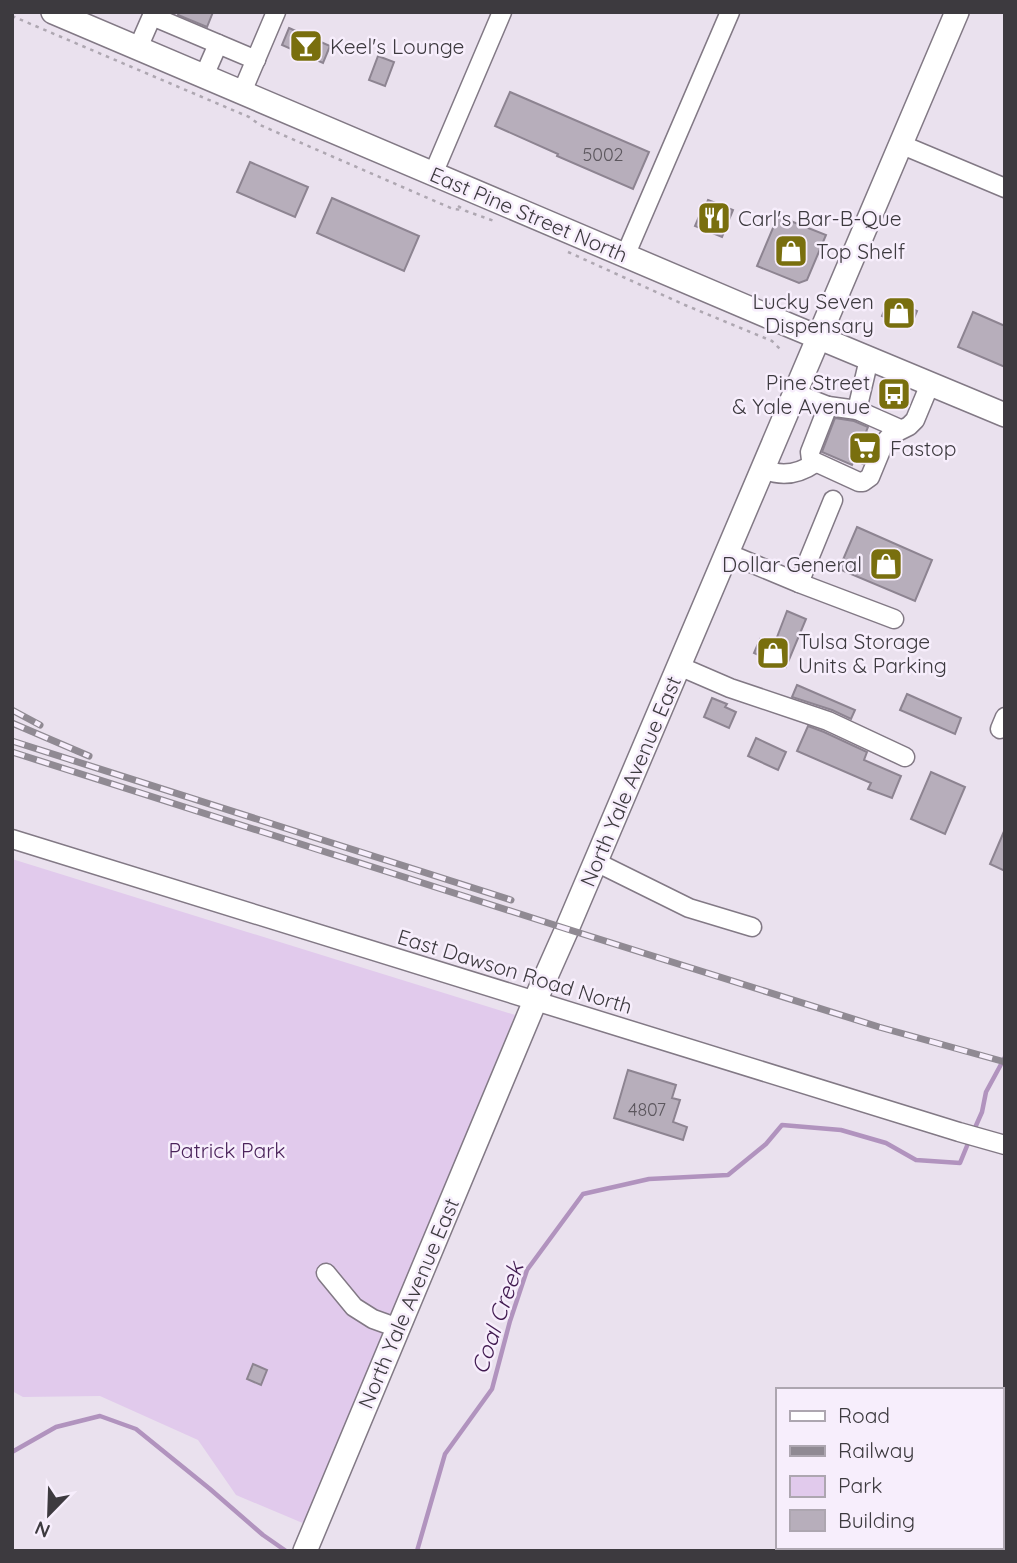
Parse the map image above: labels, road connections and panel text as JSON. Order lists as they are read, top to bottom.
{
  "streets": {
    "main road": ["East Pine Street North", "North Yale Avenue East"],
    "street": ["East Dawson Road North"]
  },
  "crossings": [
    ["East Pine Street North", "North Yale Avenue East"],
    ["North Yale Avenue East", "East Dawson Road North"]
  ],
  "water": ["Coal Creek"],
  "parks": ["Patrick Park"],
  "places": {
    "bar": ["Keel's Lounge"],
    "restaurant": ["Carl's Bar-B-Que"],
    "shop": [
      "Top Shelf",
      "Lucky Seven Dispensary",
      "Dollar General",
      "Tulsa Storage Units & Parking"
    ],
    "bus stop": ["Pine Street & Yale Avenue"],
    "supermarket": ["Fastop"]
  },
  "house_numbers": ["5002", "4807"],
  "legend": [
    "Road",
    "Railway",
    "Park",
    "Building"
  ],
  "north": "bottom left"
}
